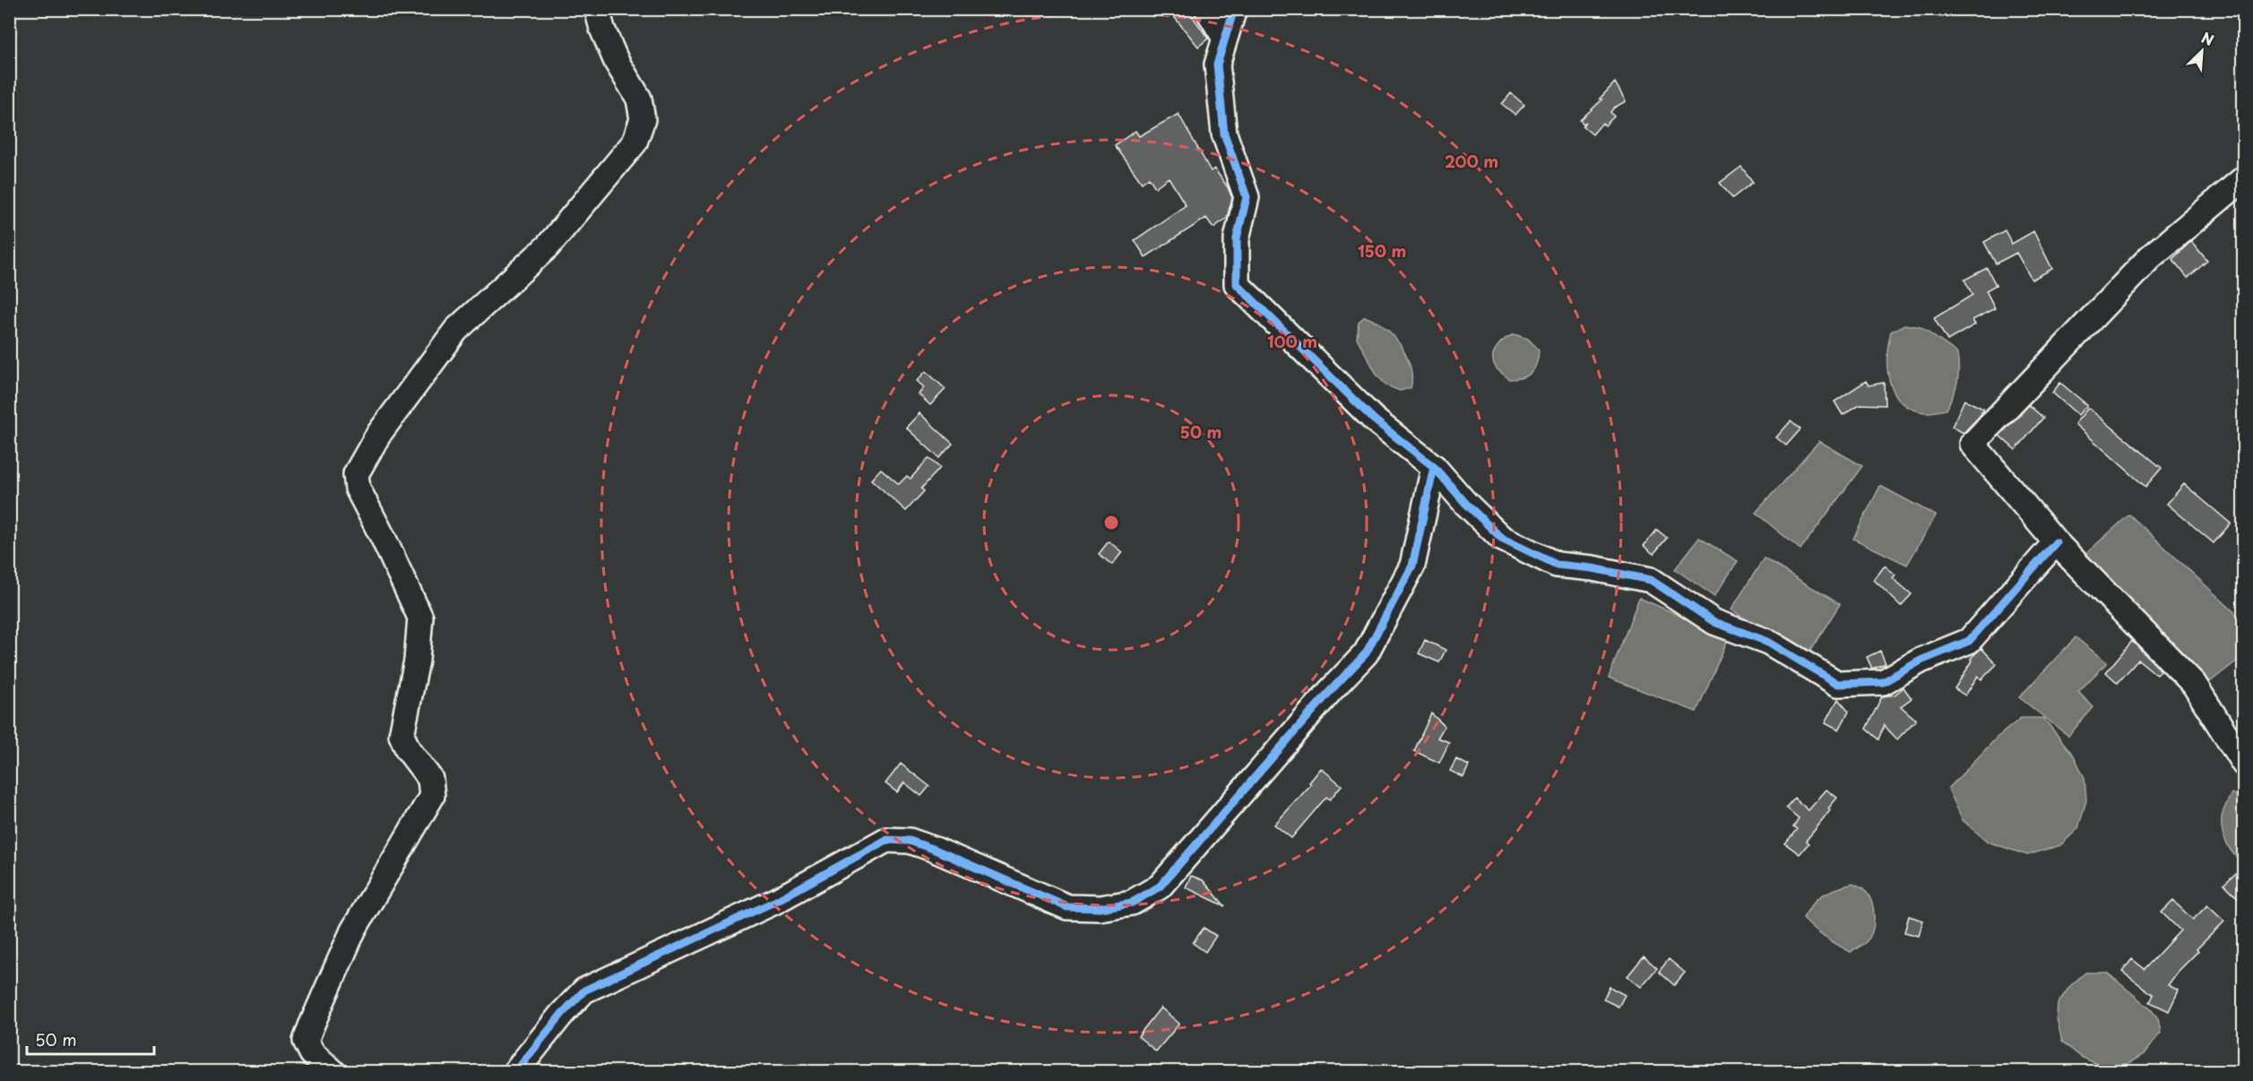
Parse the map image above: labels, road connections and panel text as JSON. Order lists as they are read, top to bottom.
{
  "scale_bar": "50 m",
  "north": "top right",
  "rings": [
    "200 m",
    "150 m",
    "100 m",
    "50 m"
  ]
}
